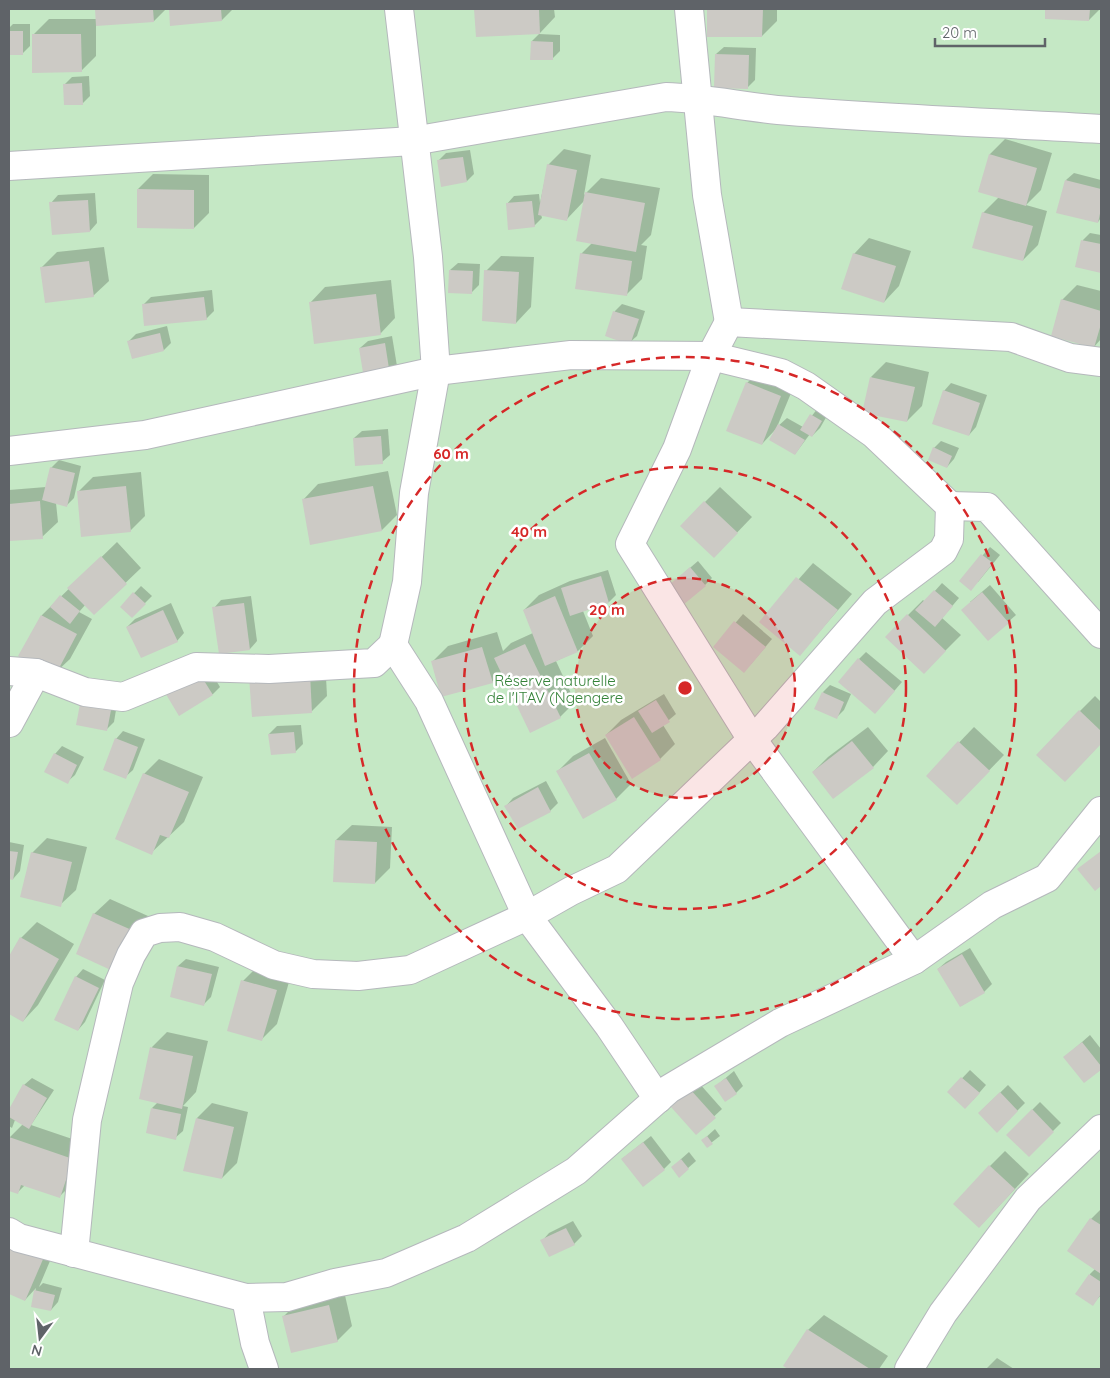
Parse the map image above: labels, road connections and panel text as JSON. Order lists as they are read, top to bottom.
{
  "parks": ["Réserve naturelle de l'ITAV (Ngengere"],
  "scale_bar": "20 m",
  "north": "bottom",
  "rings": ["60 m", "40 m", "20 m"]
}
